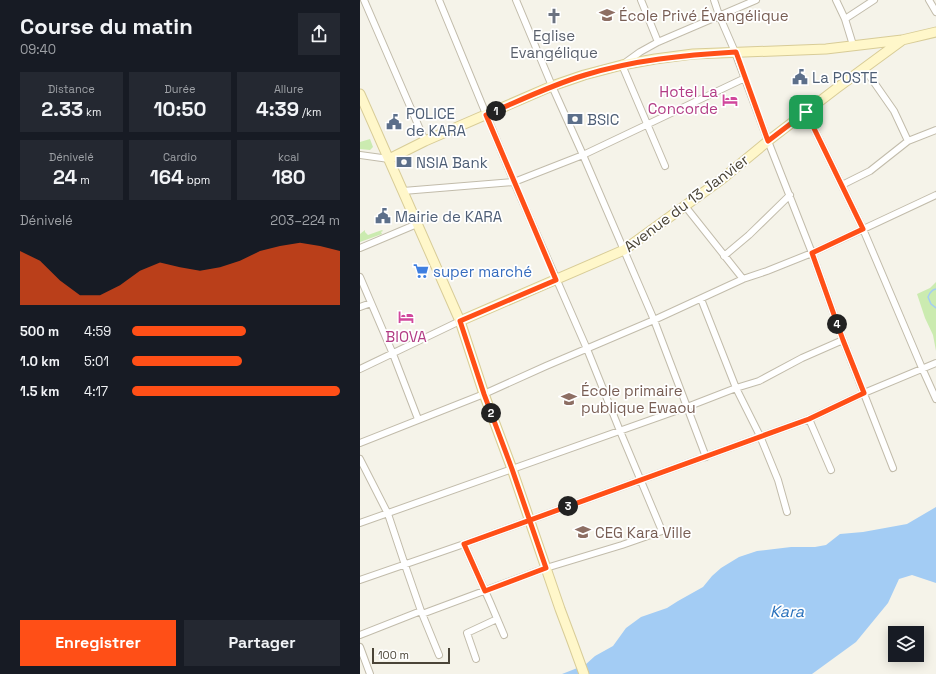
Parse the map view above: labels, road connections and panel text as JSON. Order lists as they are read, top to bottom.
{
  "streets": {
    "main road": ["Avenue du 13 Janvier"]
  },
  "water": ["Kara"],
  "places": {
    "school or university": ["École Privé Évangélique", "École primaire publique Ewaou", "CEG Kara Ville"],
    "church": ["Eglise Evangélique"],
    "public building": ["La POSTE", "POLICE de KARA", "Mairie de KARA"],
    "hotel": ["Hotel La Concorde", "BIOVA"],
    "bank": ["BSIC", "NSIA Bank"],
    "supermarket": ["super marché"]
  },
  "scale_bar": "100 m",
  "page": {
    "heading": ["Course du matin", "09:40"],
    "stats": [
      ["Distance", "2.33 km"],
      ["Durée", "10:50"],
      ["Allure", "4:39 /km"],
      ["Dénivelé", "24 m"],
      ["Cardio", "164 bpm"],
      ["kcal", "180"]
    ],
    "pins": [
      "1",
      "4",
      "2",
      "3"
    ],
    "chart": ["Dénivelé", "203–224 m"],
    "list": [
      {
        "name": "500 m",
        "note": "4:59"
      },
      {
        "name": "1.0 km",
        "note": "5:01"
      },
      {
        "name": "1.5 km",
        "note": "4:17"
      }
    ],
    "buttons": ["Enregistrer", "Partager"],
    "scale": "100 m"
  }
}
